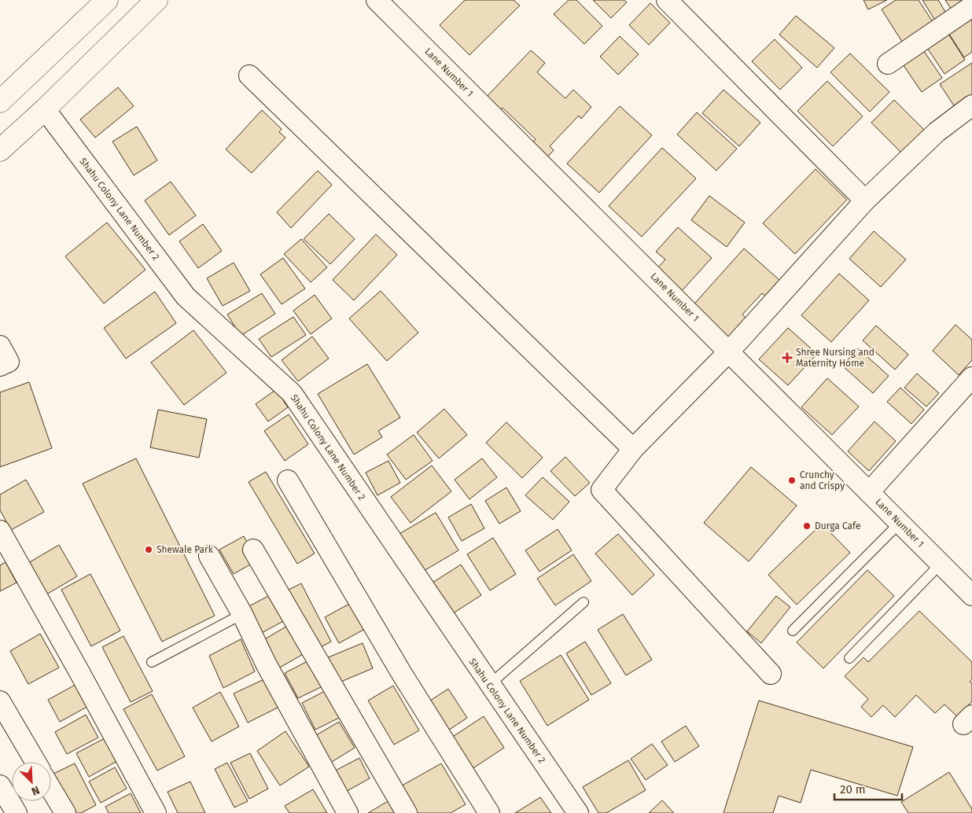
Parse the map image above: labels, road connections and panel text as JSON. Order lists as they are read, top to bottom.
{
  "streets": {
    "street": ["Lane Number 1", "Shahu Colony Lane Number 2"]
  },
  "places": {
    "health": ["Shree Nursing and Maternity Home"],
    "other": ["Crunchy and Crispy", "Durga Cafe", "Shewale Park"]
  },
  "scale_bar": "20 m",
  "north": "bottom right"
}
